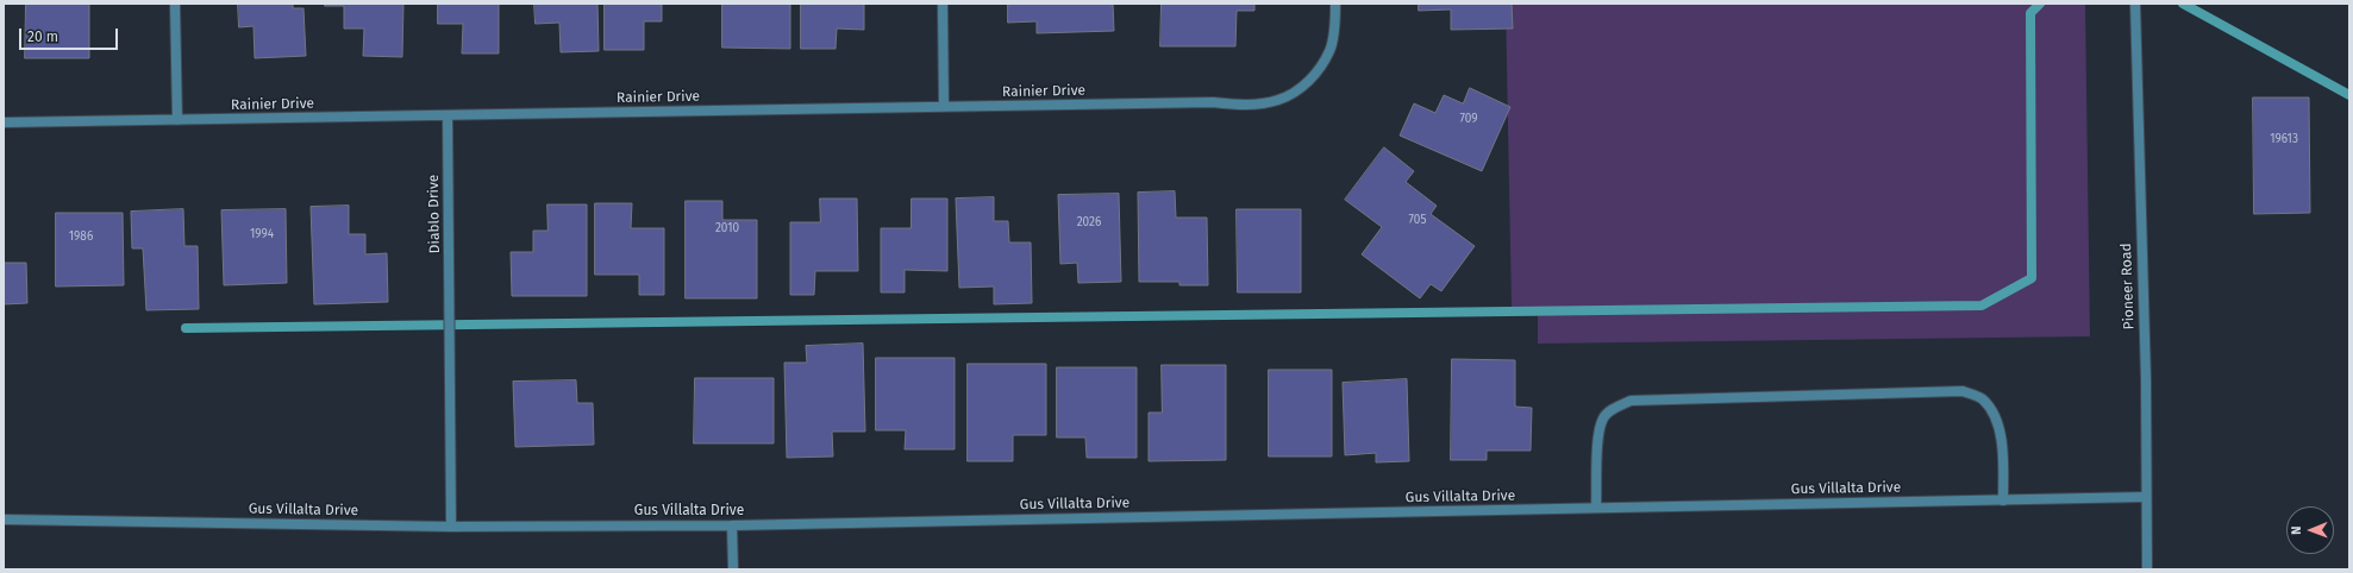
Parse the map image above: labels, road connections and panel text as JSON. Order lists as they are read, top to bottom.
{
  "streets": {
    "street": [
      "Rainier Drive",
      "Diablo Drive",
      "Pioneer Road",
      "Gus Villalta Drive"
    ]
  },
  "crossings": [
    ["Rainier Drive", "Diablo Drive"],
    ["Diablo Drive", "Gus Villalta Drive"],
    ["Pioneer Road", "Gus Villalta Drive"]
  ],
  "house_numbers": [
    "709",
    "19613",
    "705",
    "2026",
    "2010",
    "1994",
    "1986"
  ],
  "scale_bar": "20 m",
  "north": "left"
}
